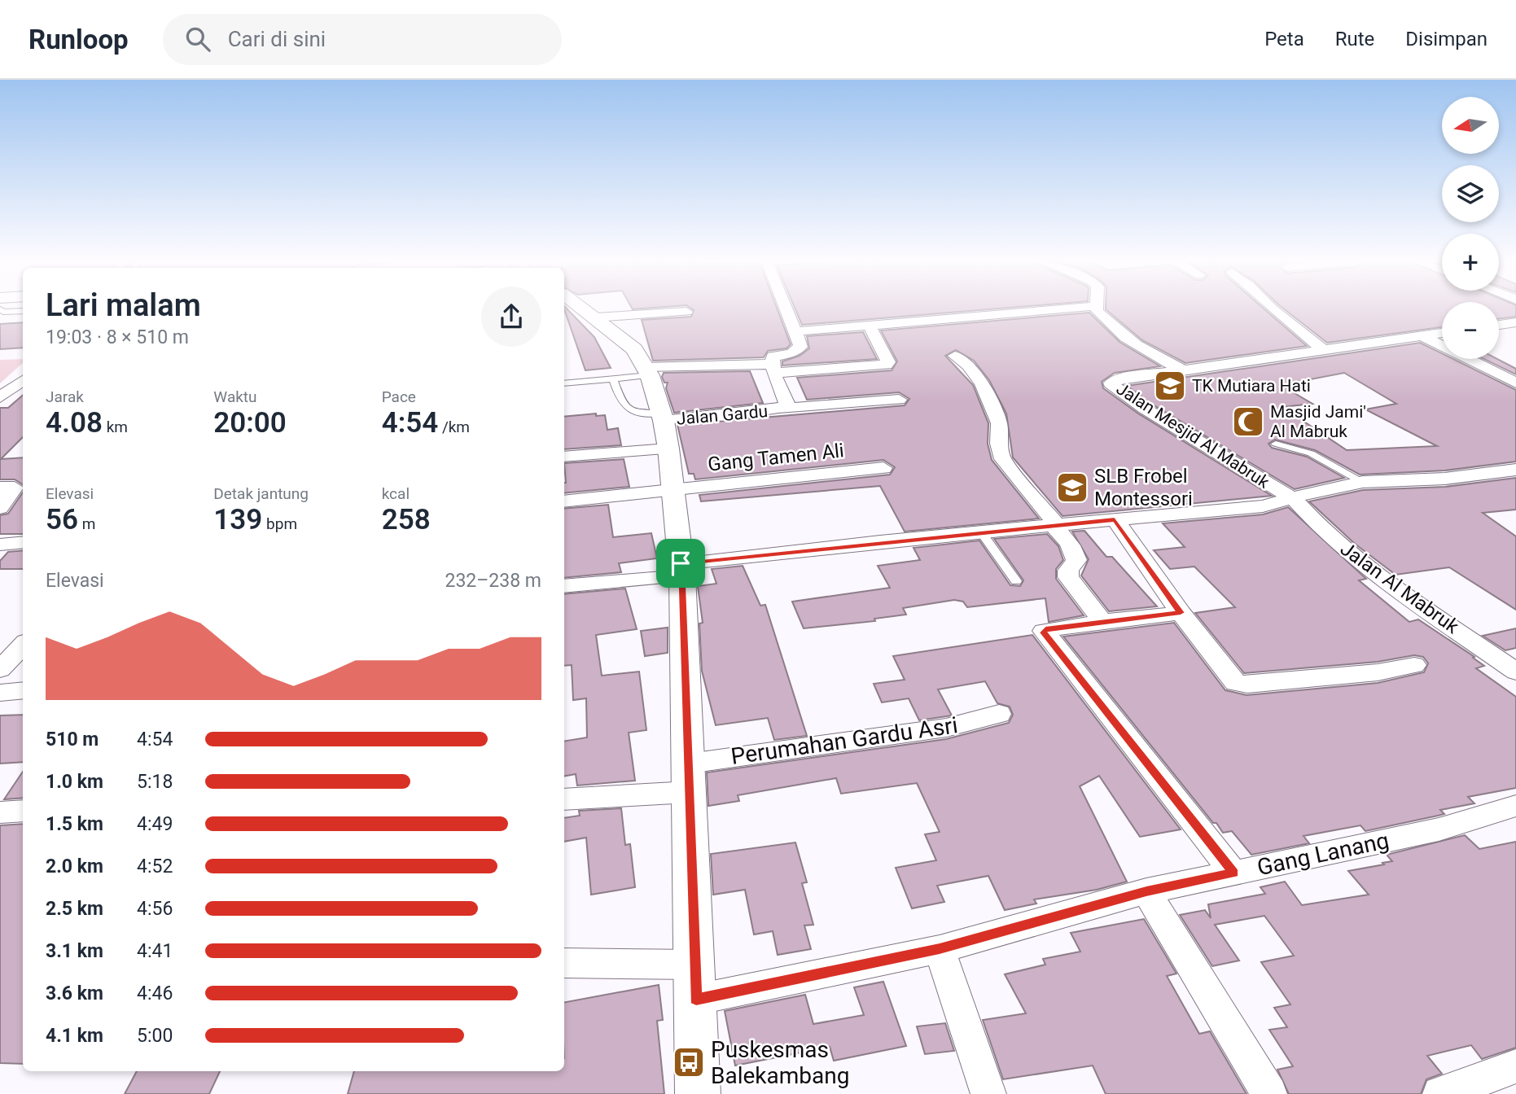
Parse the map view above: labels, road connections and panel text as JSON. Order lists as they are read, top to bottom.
{
  "streets": {
    "street": [
      "Jalan Gardu",
      "Jalan Mesjid Al Mabruk",
      "Gang Tamen Ali",
      "Jalan Al Mabruk",
      "Perumahan Gardu Asri",
      "Gang Lanang"
    ]
  },
  "crossings": [
    ["Jalan Gardu", "Jalan Mesjid Al Mabruk"],
    ["Jalan Gardu", "Gang Tamen Ali"],
    ["Jalan Gardu", "Perumahan Gardu Asri"],
    ["Jalan Gardu", "Gang Lanang"],
    ["Jalan Mesjid Al Mabruk", "Jalan Al Mabruk"]
  ],
  "places": {
    "school or university": ["TK Mutiara Hati", "SLB Frobel Montessori"],
    "mosque": ["Masjid Jami' Al Mabruk"],
    "bus stop": ["Puskesmas Balekambang"]
  },
  "north": "left",
  "page": {
    "header": "Runloop",
    "search": "Cari di sini",
    "nav": ["Peta", "Rute", "Disimpan"],
    "map_buttons": ["+", "−"],
    "heading": ["Lari malam", "19:03 · 8 × 510 m"],
    "stats": [
      ["Jarak", "4.08 km"],
      ["Waktu", "20:00"],
      ["Pace", "4:54 /km"],
      ["Elevasi", "56 m"],
      ["Detak jantung", "139 bpm"],
      ["kcal", "258"]
    ],
    "chart": ["Elevasi", "232–238 m"],
    "list": [
      {
        "name": "510 m",
        "note": "4:54"
      },
      {
        "name": "1.0 km",
        "note": "5:18"
      },
      {
        "name": "1.5 km",
        "note": "4:49"
      },
      {
        "name": "2.0 km",
        "note": "4:52"
      },
      {
        "name": "2.5 km",
        "note": "4:56"
      },
      {
        "name": "3.1 km",
        "note": "4:41"
      },
      {
        "name": "3.6 km",
        "note": "4:46"
      },
      {
        "name": "4.1 km",
        "note": "5:00"
      }
    ]
  }
}
